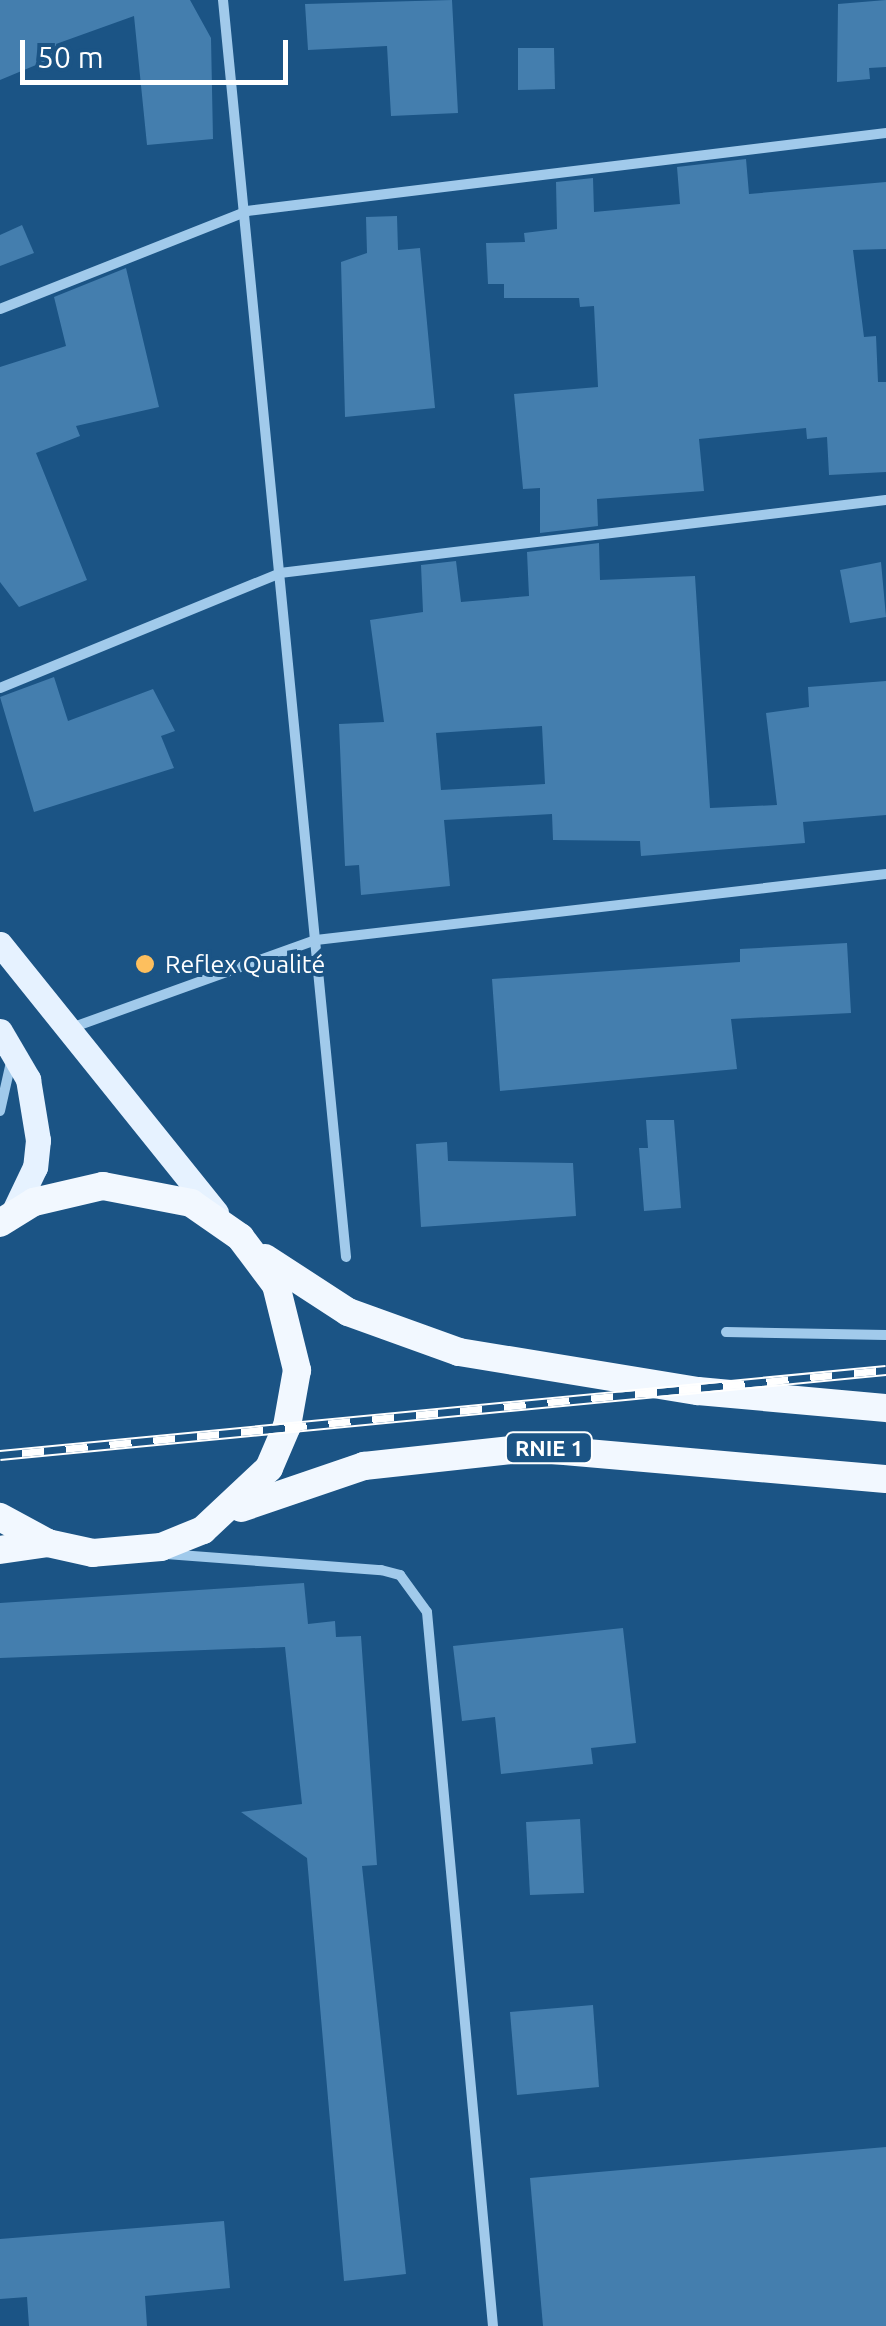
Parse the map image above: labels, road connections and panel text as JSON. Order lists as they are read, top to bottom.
{
  "streets": {
    "highway": ["RNIE 1"]
  },
  "places": ["Reflex Qualité"],
  "scale_bar": "50 m"
}
